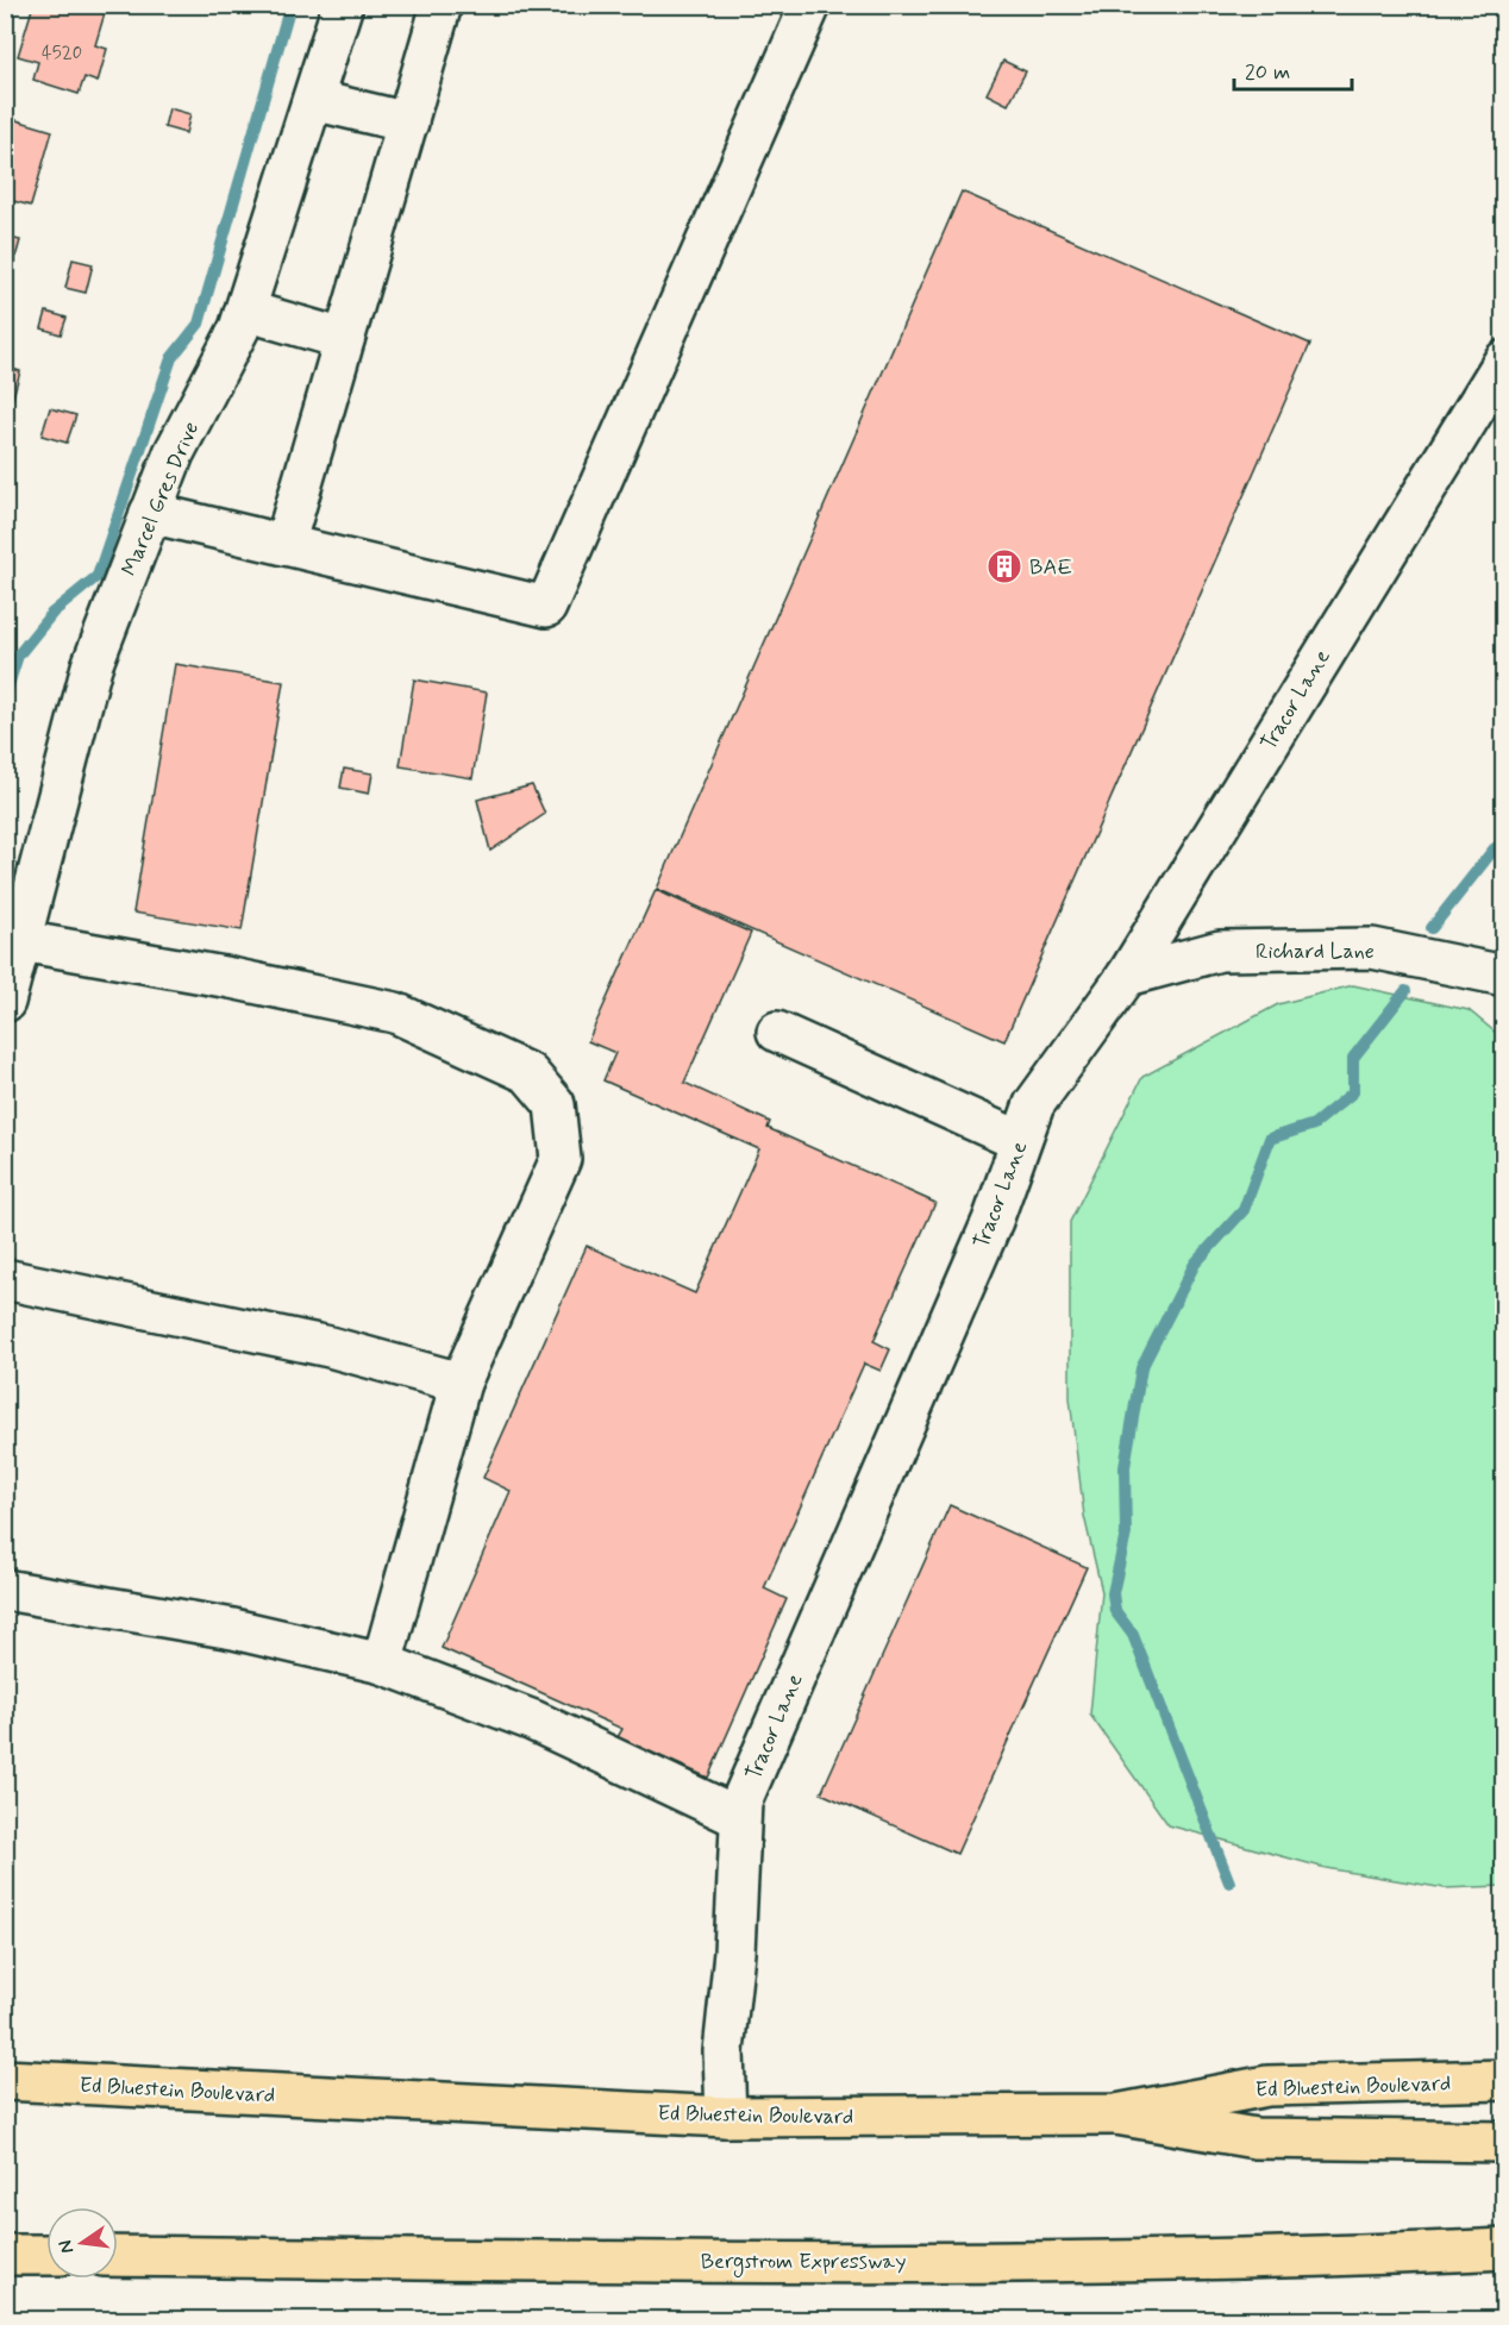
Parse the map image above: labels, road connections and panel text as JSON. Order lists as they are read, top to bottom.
{
  "streets": {
    "main road": ["Ed Bluestein Boulevard", "Bergstrom Expressway"],
    "street": ["Marcel Gres Drive", "Tracor Lane", "Richard Lane"]
  },
  "crossings": [
    ["Tracor Lane", "Richard Lane"],
    ["Tracor Lane", "Ed Bluestein Boulevard"]
  ],
  "places": {
    "building": ["BAE"]
  },
  "house_numbers": ["4520"],
  "scale_bar": "20 m",
  "north": "left"
}
